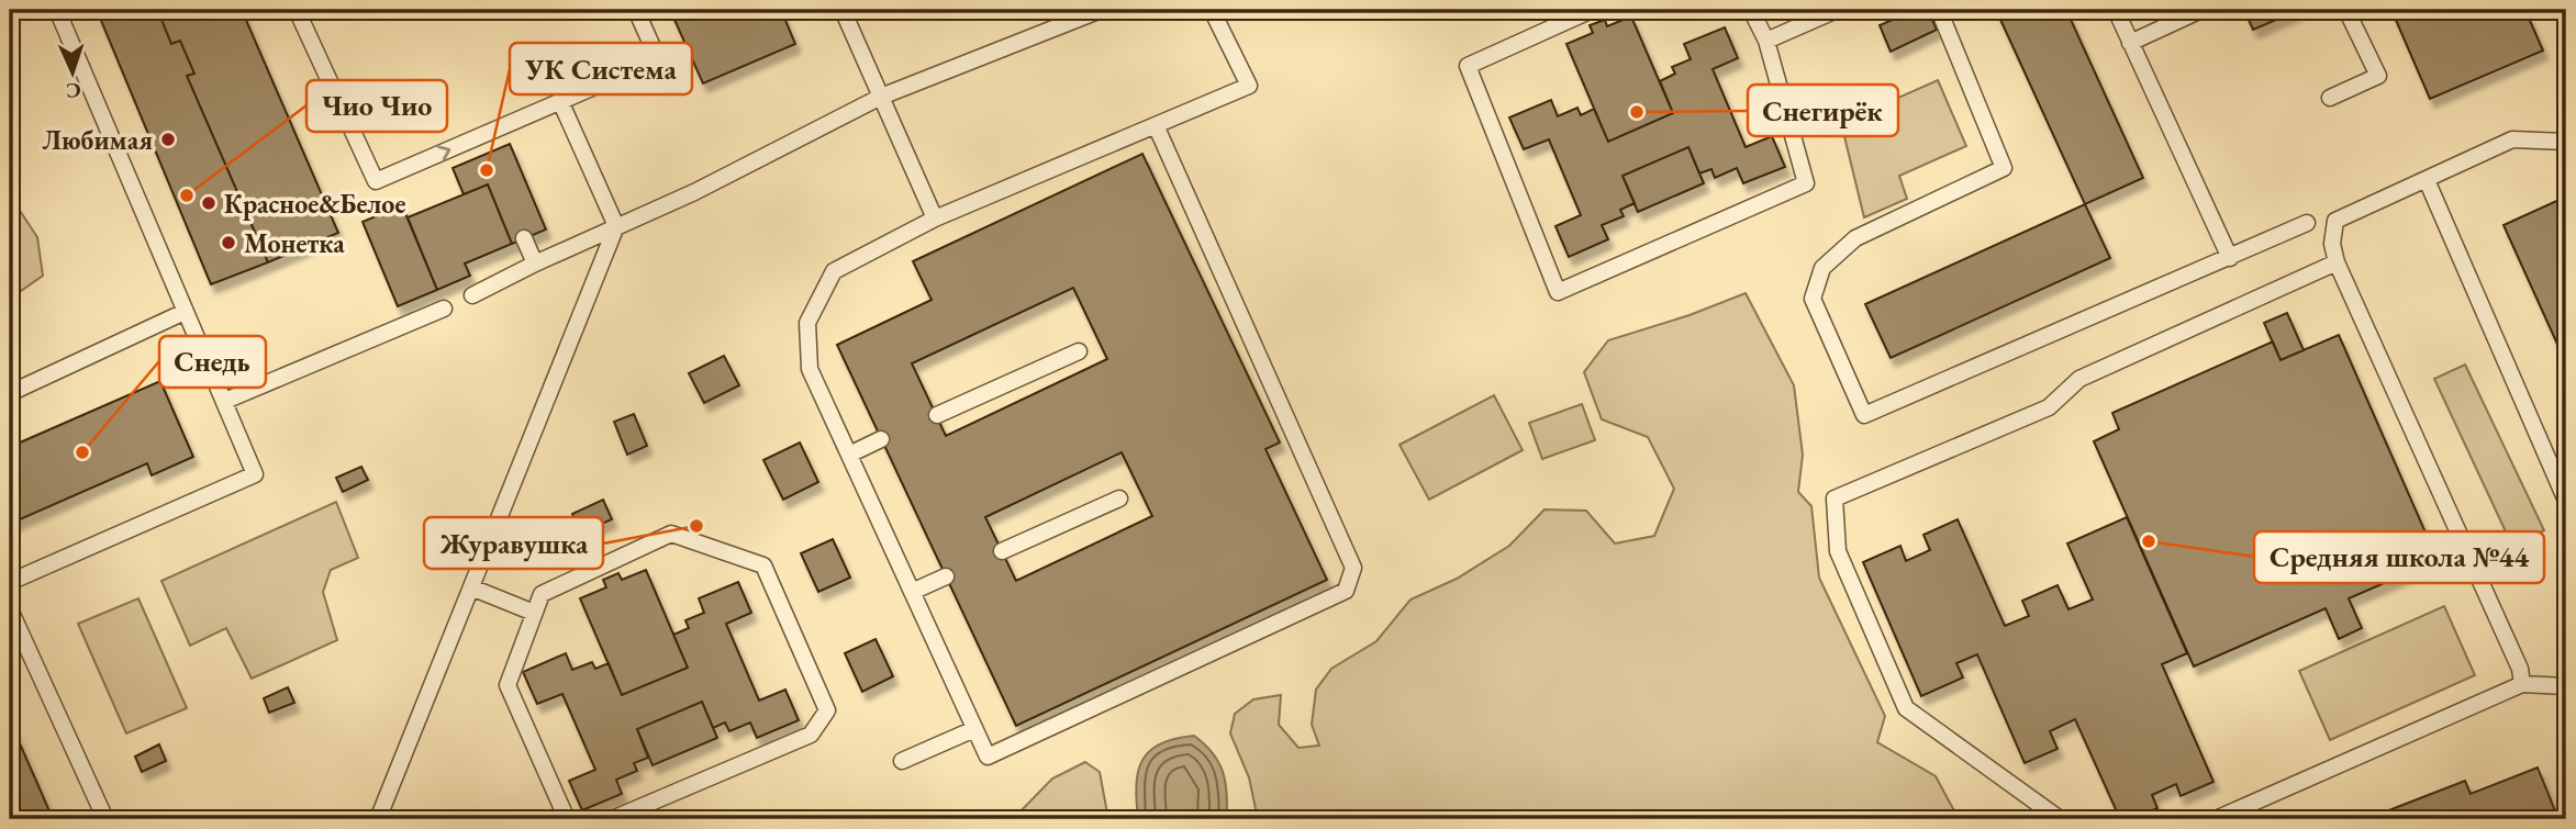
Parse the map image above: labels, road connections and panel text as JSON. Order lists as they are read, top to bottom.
{
  "places": [
    "Снегирёк",
    "Любимая",
    "УК Система",
    "Чио Чио",
    "Красное&Белое",
    "Монетка",
    "Снедь",
    "Журавушка",
    "Средняя школа №44"
  ],
  "north": "bottom"
}
